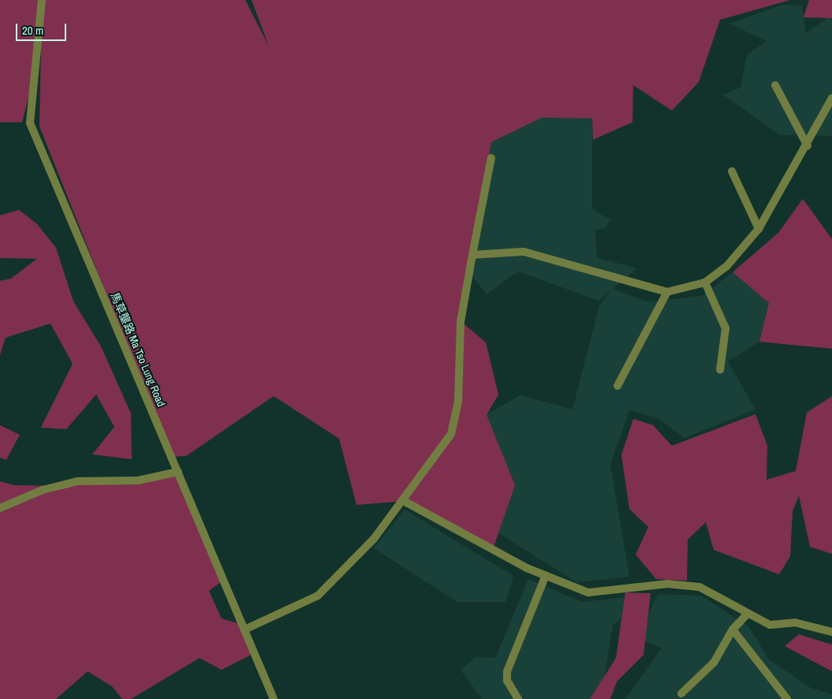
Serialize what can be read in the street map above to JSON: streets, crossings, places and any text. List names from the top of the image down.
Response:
{
  "streets": {
    "street": ["馬草壟路 Ma Tso Lung Road"]
  },
  "scale_bar": "20 m"
}
